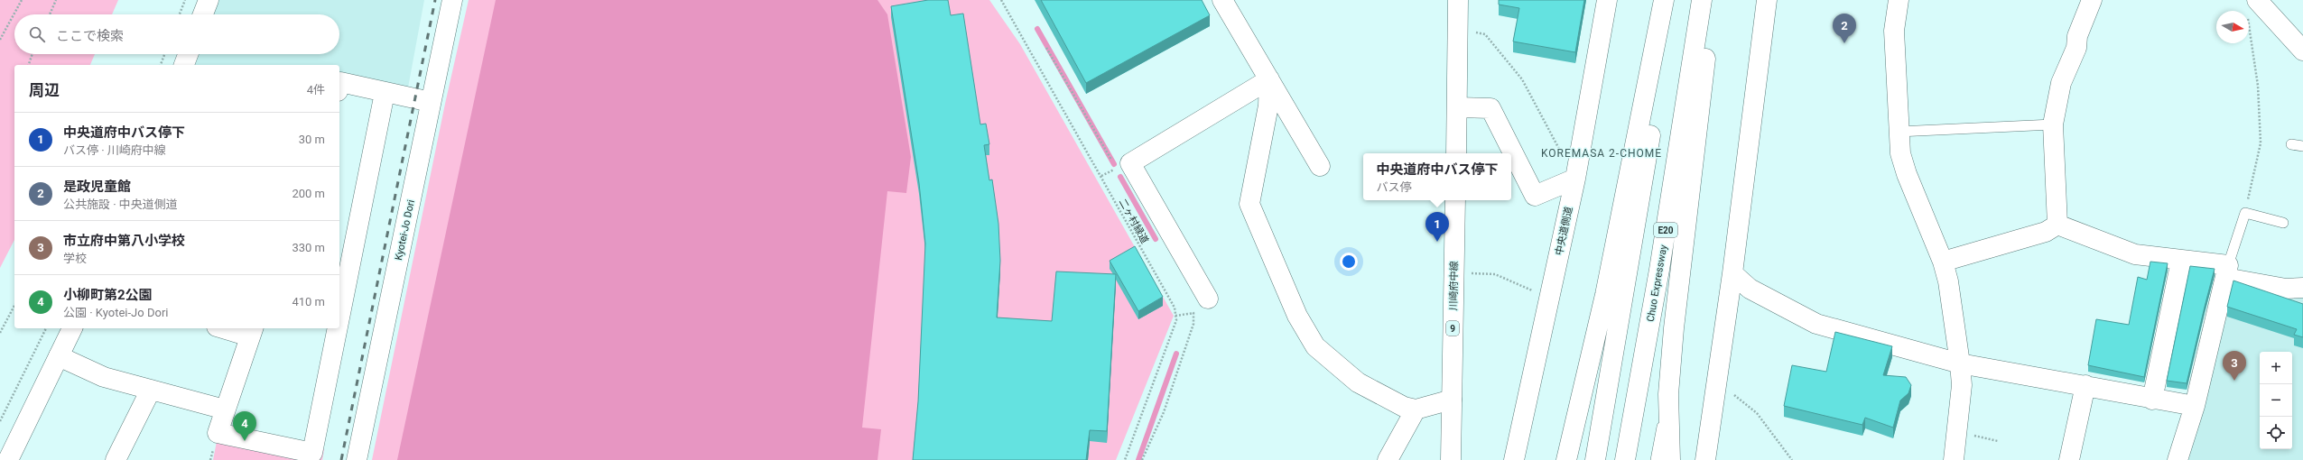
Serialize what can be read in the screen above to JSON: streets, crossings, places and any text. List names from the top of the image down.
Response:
{
  "streets": {
    "main road": [
      "Kyotei-Jo Dori",
      "E20",
      "中央道側道",
      "Chuo Expressway",
      "川崎府中線",
      "9"
    ],
    "path": ["二ヶ村緑道"]
  },
  "districts": ["KOREMASA 2-CHOME"],
  "north": "right",
  "page": {
    "pins": [
      "2",
      "1",
      "3",
      "4"
    ],
    "search": "ここで検索",
    "heading": ["周辺", "4件"],
    "list": [
      {
        "mark": "1",
        "name": "中央道府中バス停下",
        "note": "バス停 · 川崎府中線",
        "value": "30 m"
      },
      {
        "mark": "2",
        "name": "是政児童館",
        "note": "公共施設 · 中央道側道",
        "value": "200 m"
      },
      {
        "mark": "3",
        "name": "市立府中第八小学校",
        "note": "学校",
        "value": "330 m"
      },
      {
        "mark": "4",
        "name": "小柳町第2公園",
        "note": "公園 · Kyotei-Jo Dori",
        "value": "410 m"
      }
    ],
    "popup": ["中央道府中バス停下", "バス停"],
    "map_buttons": ["+", "−"]
  }
}
